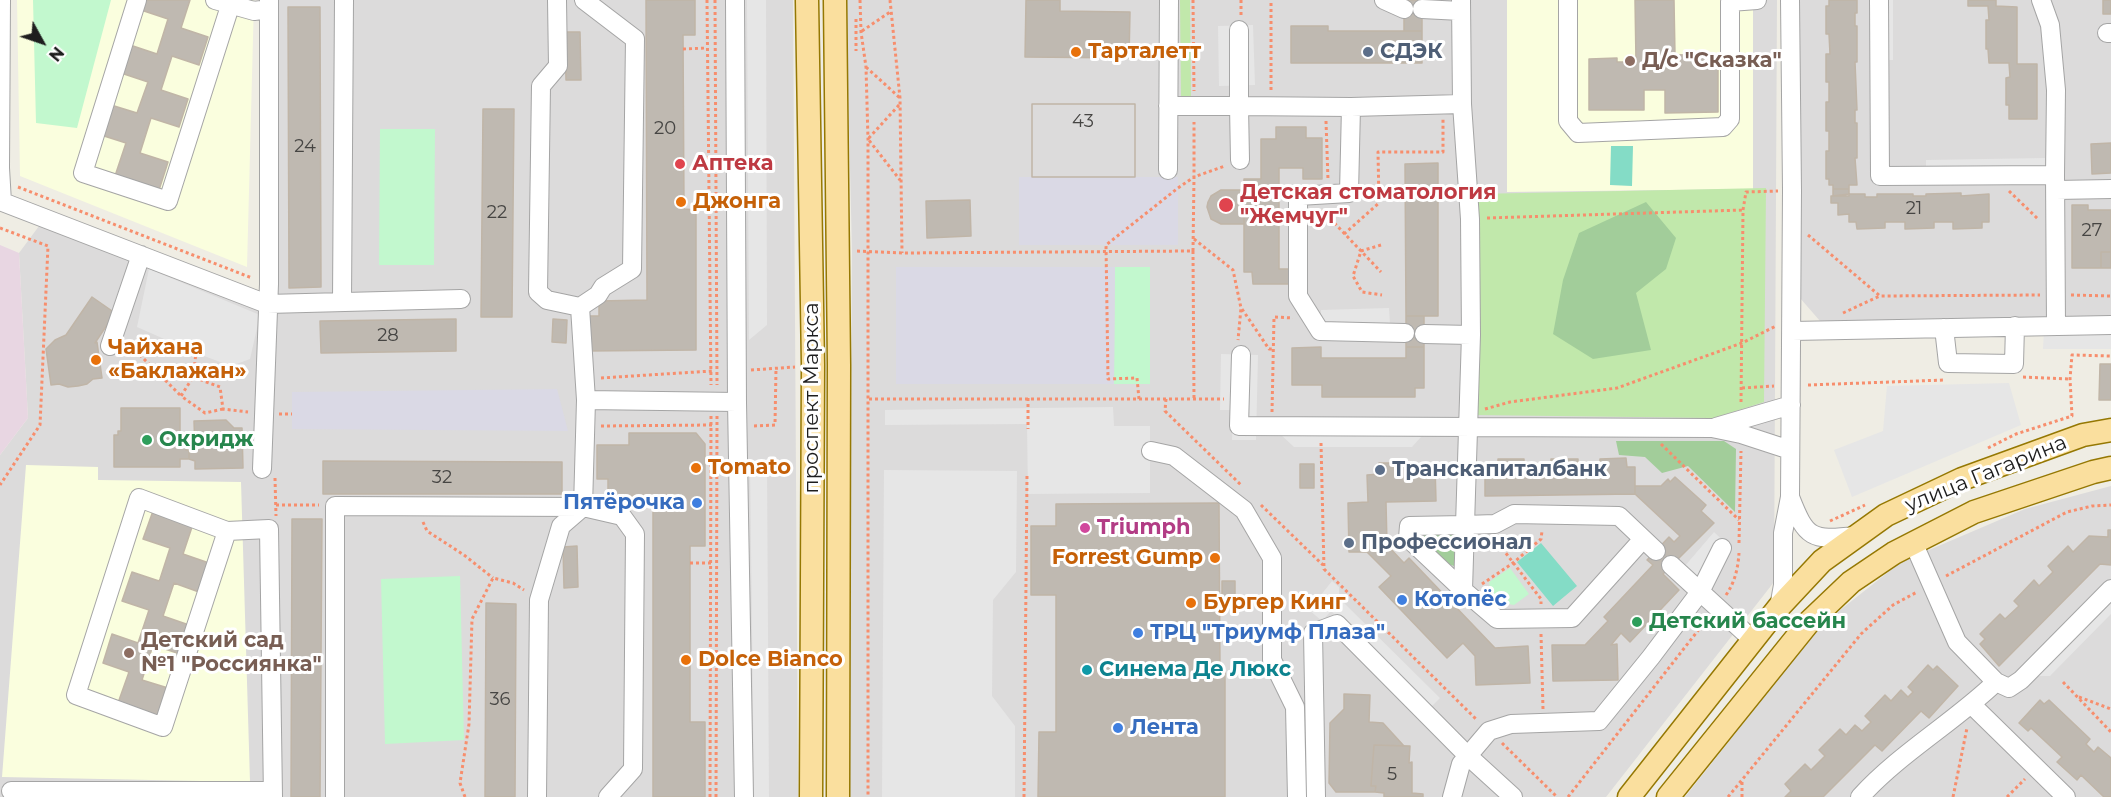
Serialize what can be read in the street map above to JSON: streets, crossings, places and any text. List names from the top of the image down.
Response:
{
  "streets": {
    "main road": ["проспект Маркса", "улица Гагарина"]
  },
  "places": [
    "Тарталетт",
    "СДЭК",
    "Д/с \"Сказка\"",
    "Аптека",
    "Джонга",
    "Детская стоматология \"Жемчуг\"",
    "Чайхана «Баклажан»",
    "Окридж",
    "Tomato",
    "Транскапиталбанк",
    "Пятёрочка",
    "Triumph",
    "Профессионал",
    "Forrest Gump",
    "Котопёс",
    "Бургер Кинг",
    "Детский бассейн",
    "ТРЦ \"Триумф Плаза\"",
    "Детский сад №1 \"Россиянка\"",
    "Dolce Bianco",
    "Синема Де Люкс",
    "Лента"
  ],
  "house_numbers": [
    "43",
    "20",
    "24",
    "21",
    "22",
    "27",
    "28",
    "32",
    "36",
    "5"
  ],
  "north": "bottom right"
}
